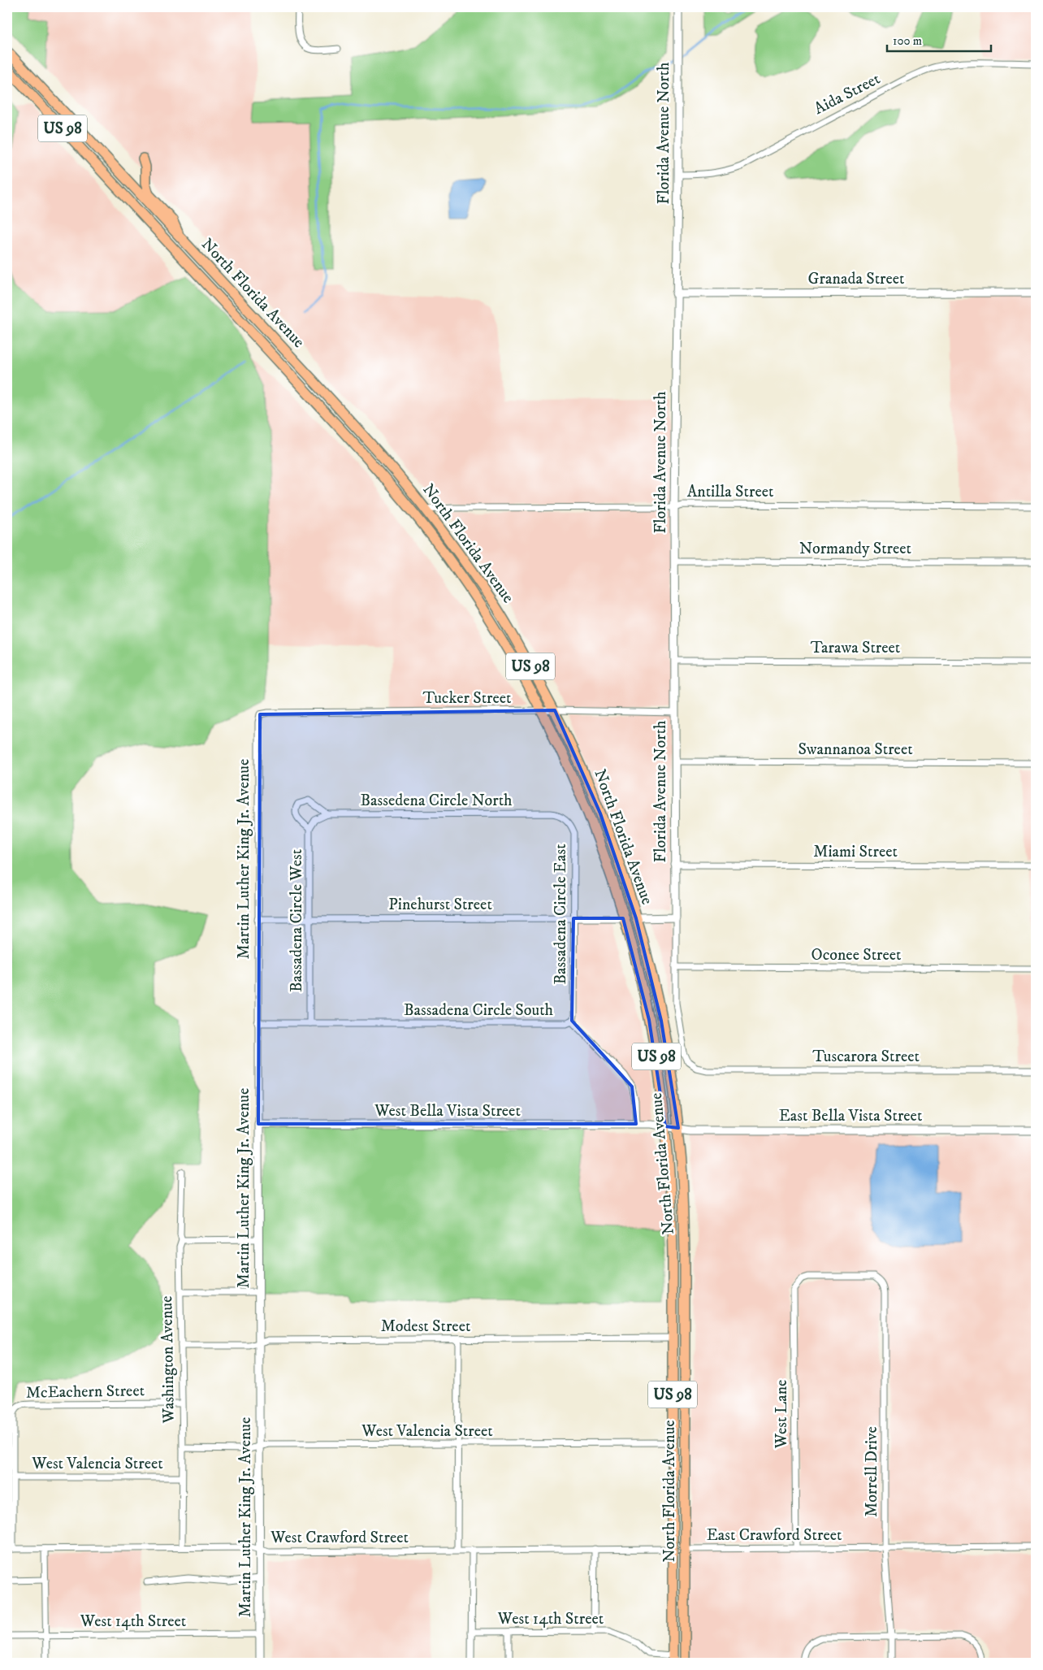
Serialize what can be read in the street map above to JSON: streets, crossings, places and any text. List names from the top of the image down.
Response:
{
  "streets": {
    "main road": ["US 98", "North Florida Avenue"],
    "street": [
      "Aida Street",
      "Florida Avenue North",
      "Granada Street",
      "Antilla Street",
      "Normandy Street",
      "Tarawa Street",
      "Tucker Street",
      "Swannanoa Street",
      "Bassedena Circle North",
      "Miami Street",
      "Martin Luther King Jr. Avenue",
      "Pinehurst Street",
      "Bassadena Circle East",
      "Bassadena Circle West",
      "Oconee Street",
      "Bassadena Circle South",
      "Tuscarora Street",
      "West Bella Vista Street",
      "East Bella Vista Street",
      "Modest Street",
      "Washington Avenue",
      "McEachern Street",
      "West Lane",
      "West Valencia Street",
      "Morrell Drive",
      "East Crawford Street",
      "West Crawford Street",
      "West 14th Street"
    ]
  },
  "crossings": [
    ["Aida Street", "Florida Avenue North"],
    ["Florida Avenue North", "Granada Street"],
    ["Florida Avenue North", "Antilla Street"],
    ["Florida Avenue North", "Normandy Street"],
    ["Florida Avenue North", "Tarawa Street"],
    ["Florida Avenue North", "Tucker Street"],
    ["Florida Avenue North", "Swannanoa Street"],
    ["Florida Avenue North", "Miami Street"],
    ["North Florida Avenue", "Antilla Street"],
    ["North Florida Avenue", "Tucker Street"],
    ["North Florida Avenue", "Pinehurst Street"],
    ["North Florida Avenue", "West Bella Vista Street"],
    ["North Florida Avenue", "East Bella Vista Street"],
    ["North Florida Avenue", "Modest Street"],
    ["North Florida Avenue", "West Valencia Street"],
    ["North Florida Avenue", "East Crawford Street"],
    ["North Florida Avenue", "West Crawford Street"],
    ["North Florida Avenue", "West 14th Street"],
    ["Tucker Street", "Martin Luther King Jr. Avenue"],
    ["Bassedena Circle North", "Bassadena Circle East"],
    ["Bassedena Circle North", "Bassadena Circle West"],
    ["Martin Luther King Jr. Avenue", "Pinehurst Street"],
    ["Martin Luther King Jr. Avenue", "Bassadena Circle South"],
    ["Martin Luther King Jr. Avenue", "West Bella Vista Street"],
    ["Martin Luther King Jr. Avenue", "Modest Street"],
    ["Martin Luther King Jr. Avenue", "West Valencia Street"],
    ["Martin Luther King Jr. Avenue", "West Crawford Street"],
    ["Martin Luther King Jr. Avenue", "West 14th Street"],
    ["Pinehurst Street", "Bassadena Circle East"],
    ["Pinehurst Street", "Bassadena Circle West"],
    ["Bassadena Circle East", "Bassadena Circle South"],
    ["Bassadena Circle West", "Bassadena Circle South"],
    ["Oconee Street", "Tuscarora Street"],
    ["Bassadena Circle South", "West Bella Vista Street"],
    ["West Bella Vista Street", "East Bella Vista Street"],
    ["Modest Street", "Washington Avenue"],
    ["Washington Avenue", "McEachern Street"],
    ["Washington Avenue", "West Valencia Street"],
    ["Washington Avenue", "West Crawford Street"],
    ["McEachern Street", "West Valencia Street"],
    ["West Lane", "Morrell Drive"],
    ["West Lane", "East Crawford Street"],
    ["Morrell Drive", "East Crawford Street"]
  ],
  "scale_bar": "100 m"
}
